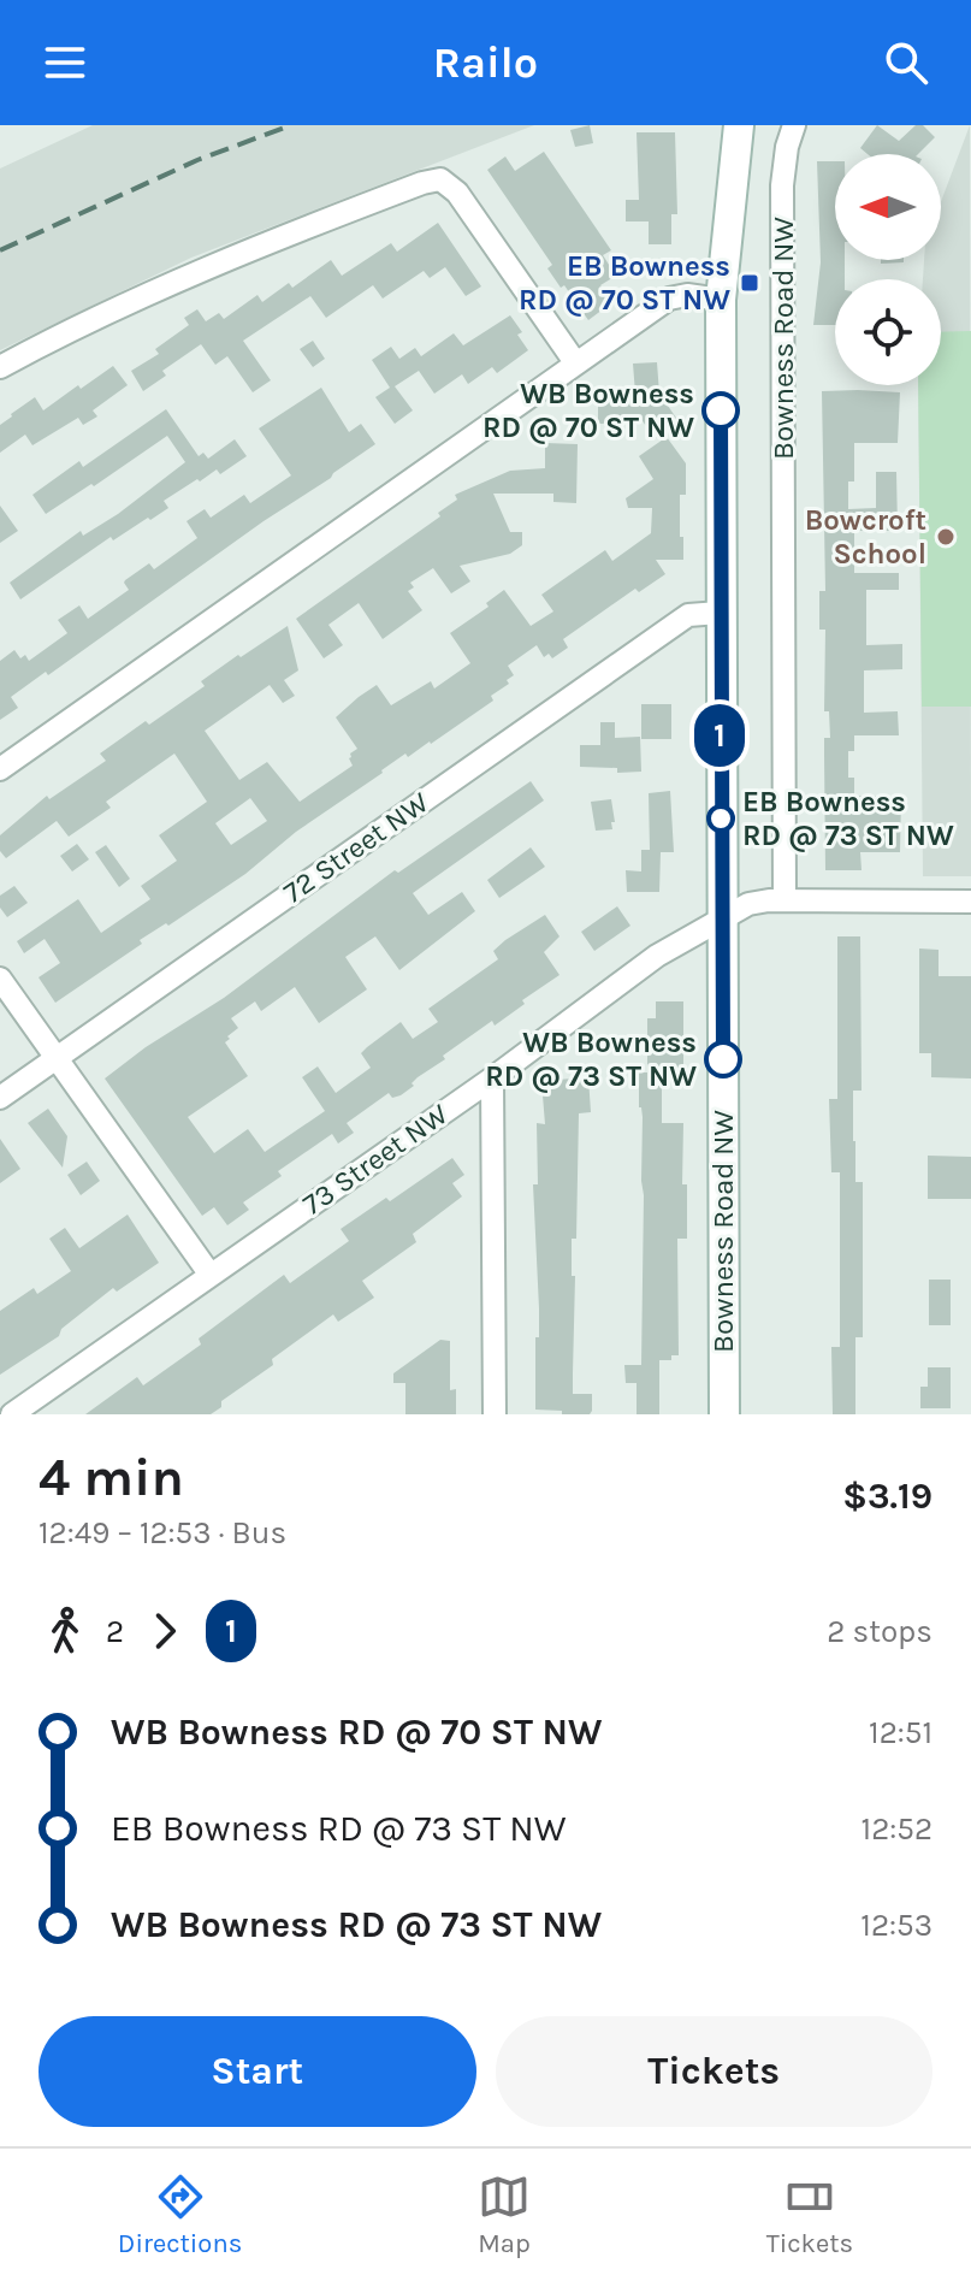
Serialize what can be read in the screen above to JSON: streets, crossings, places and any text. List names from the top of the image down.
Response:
{
  "streets": {
    "street": ["Bowness Road NW", "72 Street NW", "73 Street NW"]
  },
  "crossings": [
    ["Bowness Road NW", "72 Street NW"],
    ["Bowness Road NW", "73 Street NW"]
  ],
  "places": {
    "transit": ["EB Bowness RD @ 70 ST NW"],
    "other": [
      "WB Bowness RD @ 70 ST NW",
      "Bowcroft School",
      "EB Bowness RD @ 73 ST NW",
      "WB Bowness RD @ 73 ST NW"
    ]
  },
  "lines": ["bus line 1"],
  "north": "left",
  "page": {
    "header": "Railo",
    "on_map": "1",
    "heading": ["4 min", "12:49 – 12:53 · Bus", "$3.19"],
    "legs": ["2", "1", "2 stops"],
    "list": [
      {
        "name": "WB Bowness RD @ 70 ST NW",
        "value": "12:51"
      },
      {
        "name": "EB Bowness RD @ 73 ST NW",
        "value": "12:52"
      },
      {
        "name": "WB Bowness RD @ 73 ST NW",
        "value": "12:53"
      }
    ],
    "buttons": ["Start", "Tickets"],
    "tabs": ["Directions", "Map", "Tickets"]
  }
}
